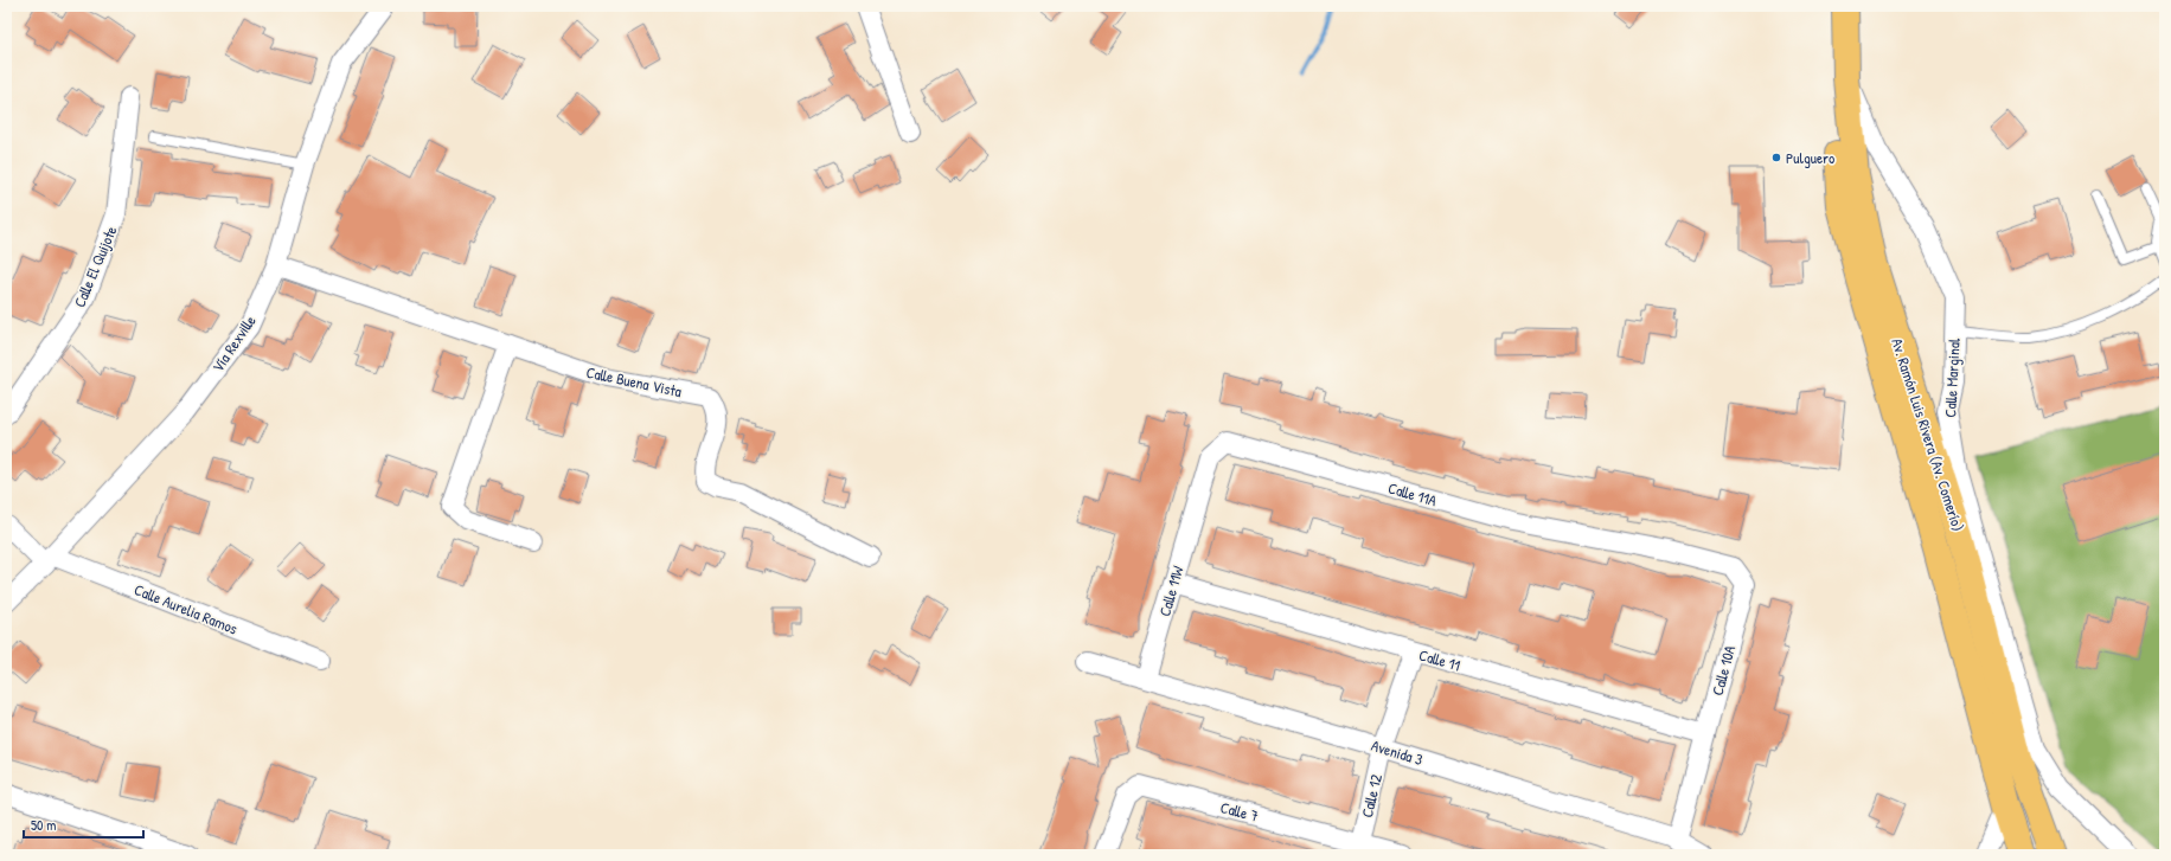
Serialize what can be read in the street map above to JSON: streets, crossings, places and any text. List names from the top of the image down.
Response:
{
  "streets": {
    "highway": ["Av. Ramón Luis Rivera (Av. Comerío)"],
    "street": [
      "Calle El Quijote",
      "Vía Rexville",
      "Calle Marginal",
      "Calle Buena Vista",
      "Calle 11A",
      "Calle 11W",
      "Calle Aurelia Ramos",
      "Calle 11",
      "Calle 10A",
      "Avenida 3",
      "Calle 12",
      "Calle 7"
    ]
  },
  "crossings": [
    ["Vía Rexville", "Calle Buena Vista"],
    ["Vía Rexville", "Calle Aurelia Ramos"],
    ["Calle Marginal", "Av. Ramón Luis Rivera (Av. Comerío)"],
    ["Calle 11A", "Calle 11W"],
    ["Calle 11A", "Calle 10A"],
    ["Calle 11W", "Calle 11"],
    ["Calle 11W", "Avenida 3"],
    ["Calle 11", "Calle 10A"],
    ["Calle 11", "Calle 12"],
    ["Calle 10A", "Avenida 3"],
    ["Avenida 3", "Calle 12"],
    ["Calle 12", "Calle 7"]
  ],
  "places": ["Pulguero"],
  "scale_bar": "50 m"
}
